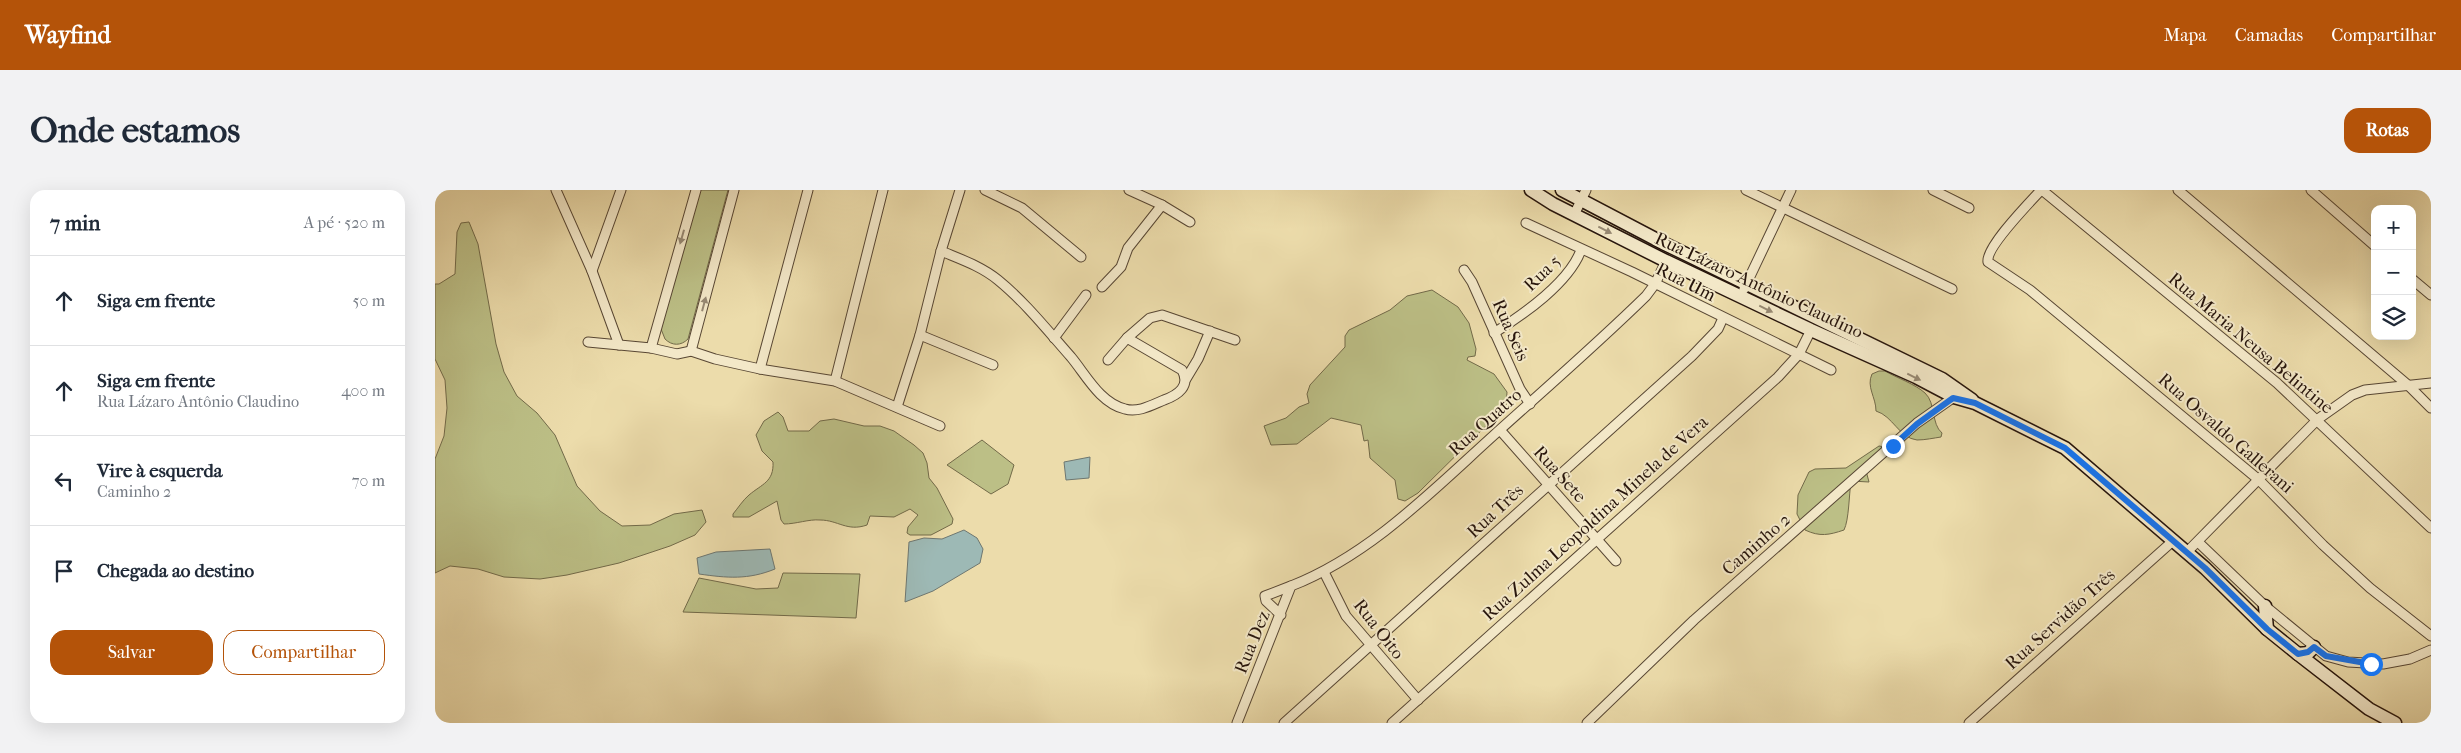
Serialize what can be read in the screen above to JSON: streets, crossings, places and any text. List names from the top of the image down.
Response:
{
  "streets": {
    "main road": ["Rua Lázaro Antônio Claudino"],
    "street": [
      "Rua 5",
      "Rua Um",
      "Rua Seis",
      "Rua Maria Neusa Belintine",
      "Rua Quatro",
      "Rua Osvaldo Gallerani",
      "Rua Sete",
      "Rua Três",
      "Rua Zulma Leopoldina Minela de Vera",
      "Caminho 2",
      "Rua Servidão Três",
      "Rua Oito",
      "Rua Dez"
    ]
  },
  "crossings": [
    ["Rua 5", "Rua Um"],
    ["Rua 5", "Rua Seis"],
    ["Rua Um", "Rua Quatro"],
    ["Rua Um", "Rua Três"],
    ["Rua Um", "Rua Zulma Leopoldina Minela de Vera"],
    ["Rua Lázaro Antônio Claudino", "Rua Quatro"],
    ["Rua Lázaro Antônio Claudino", "Rua Zulma Leopoldina Minela de Vera"],
    ["Rua Lázaro Antônio Claudino", "Caminho 2"],
    ["Rua Lázaro Antônio Claudino", "Rua Servidão Três"],
    ["Rua Seis", "Rua Quatro"],
    ["Rua Maria Neusa Belintine", "Rua Osvaldo Gallerani"],
    ["Rua Quatro", "Rua Sete"],
    ["Rua Quatro", "Rua Oito"],
    ["Rua Quatro", "Rua Dez"],
    ["Rua Sete", "Rua Três"],
    ["Rua Sete", "Rua Zulma Leopoldina Minela de Vera"],
    ["Rua Três", "Rua Oito"],
    ["Rua Zulma Leopoldina Minela de Vera", "Rua Oito"]
  ],
  "page": {
    "header": "Wayfind",
    "nav": ["Mapa", "Camadas", "Compartilhar"],
    "buttons": [
      "Rotas",
      ["Salvar", "Compartilhar"]
    ],
    "title": "Onde estamos",
    "heading": ["7 min", "A pé · 520 m"],
    "map_buttons": ["+", "−"],
    "list": [
      ["Siga em frente", "50 m"],
      ["Siga em frente", "Rua Lázaro Antônio Claudino", "400 m"],
      ["Vire à esquerda", "Caminho 2", "70 m"],
      "Chegada ao destino"
    ]
  }
}
